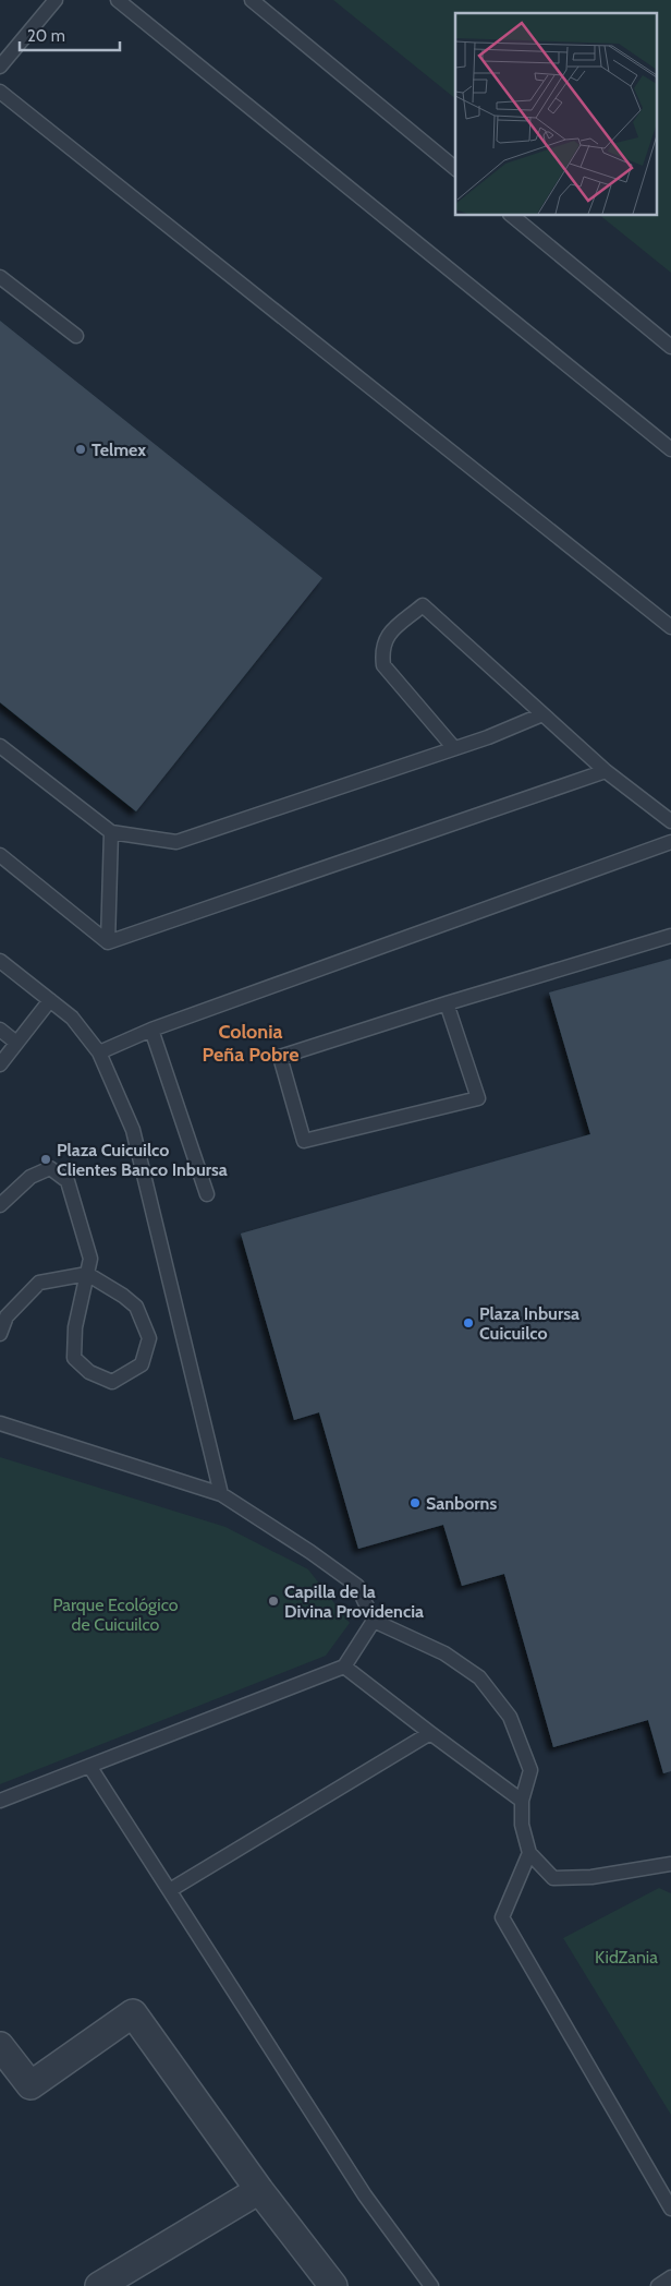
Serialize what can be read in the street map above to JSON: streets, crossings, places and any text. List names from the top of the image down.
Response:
{
  "districts": ["Colonia Peña Pobre"],
  "parks": ["Parque Ecológico de Cuicuilco", "KidZania"],
  "places": [
    "Telmex",
    "Plaza Cuicuilco Clientes Banco Inbursa",
    "Plaza Inbursa Cuicuilco",
    "Sanborns",
    "Capilla de la Divina Providencia"
  ],
  "scale_bar": "20 m"
}
